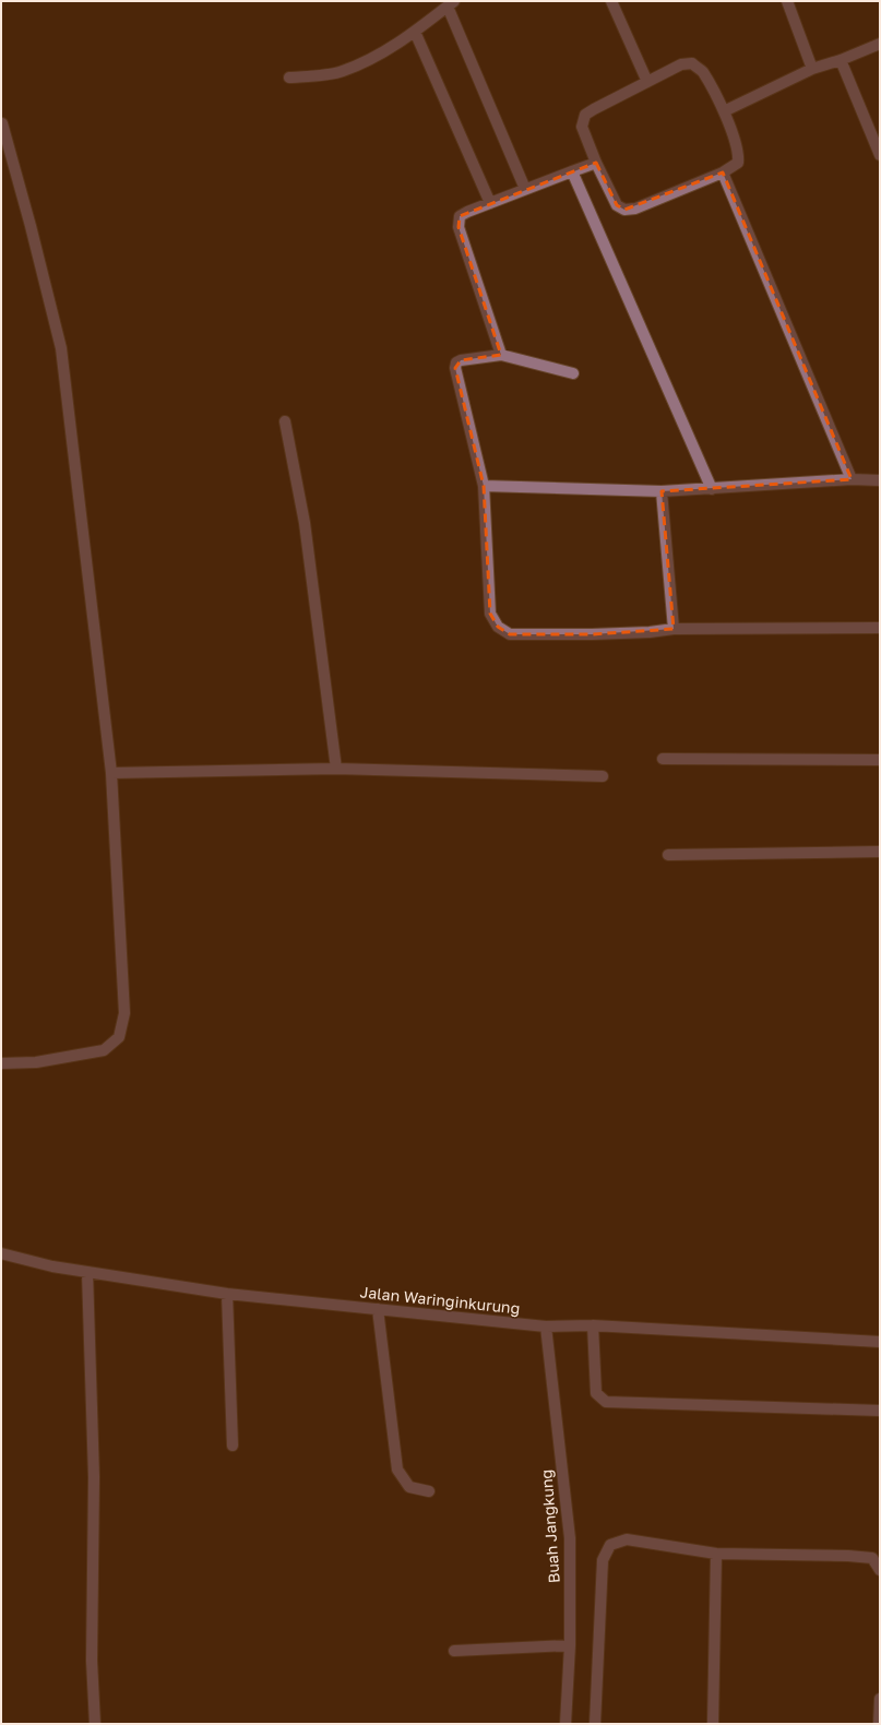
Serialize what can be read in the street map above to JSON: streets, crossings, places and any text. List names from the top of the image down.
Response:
{
  "streets": {
    "street": ["Jalan Waringinkurung", "Buah Jangkung"]
  },
  "crossings": [
    ["Jalan Waringinkurung", "Buah Jangkung"]
  ]
}
